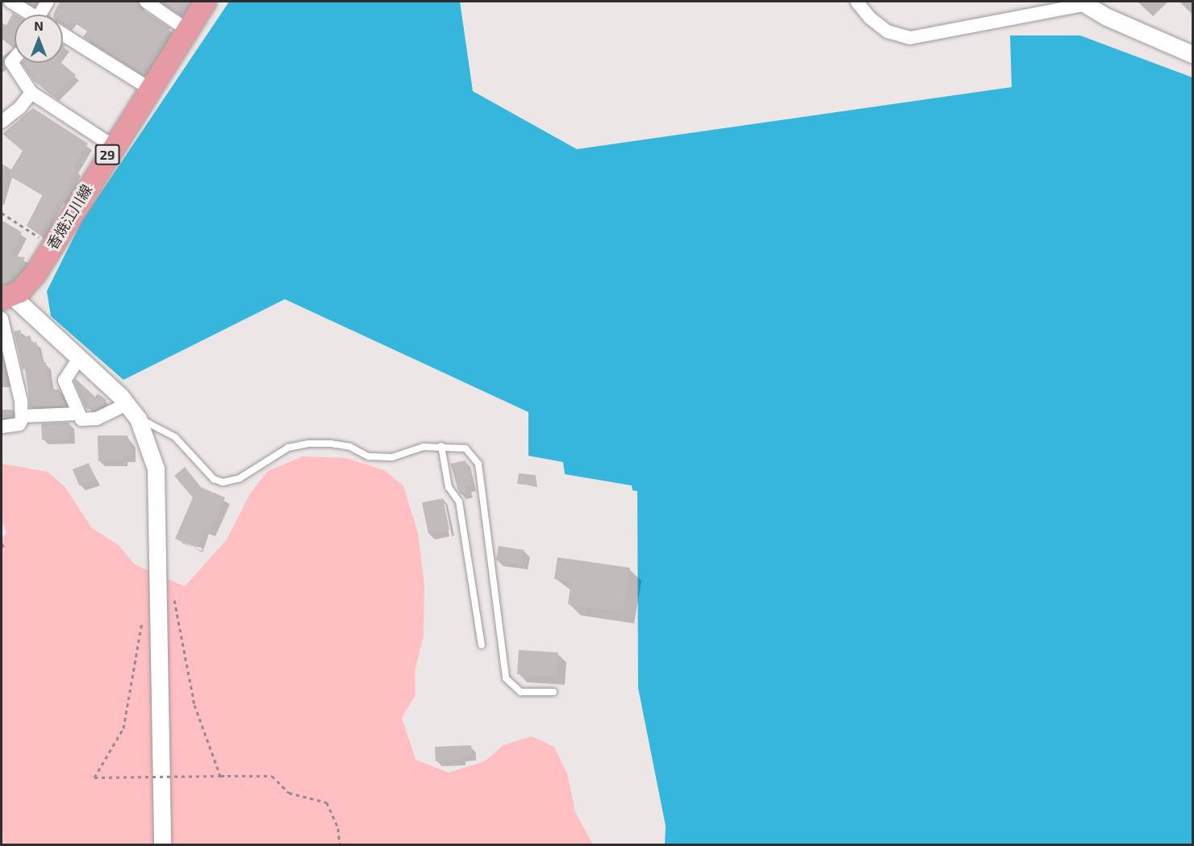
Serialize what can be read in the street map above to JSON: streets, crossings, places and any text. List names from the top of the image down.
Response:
{
  "streets": {
    "main road": ["29", "香焼江川線"]
  },
  "north": "top"
}
